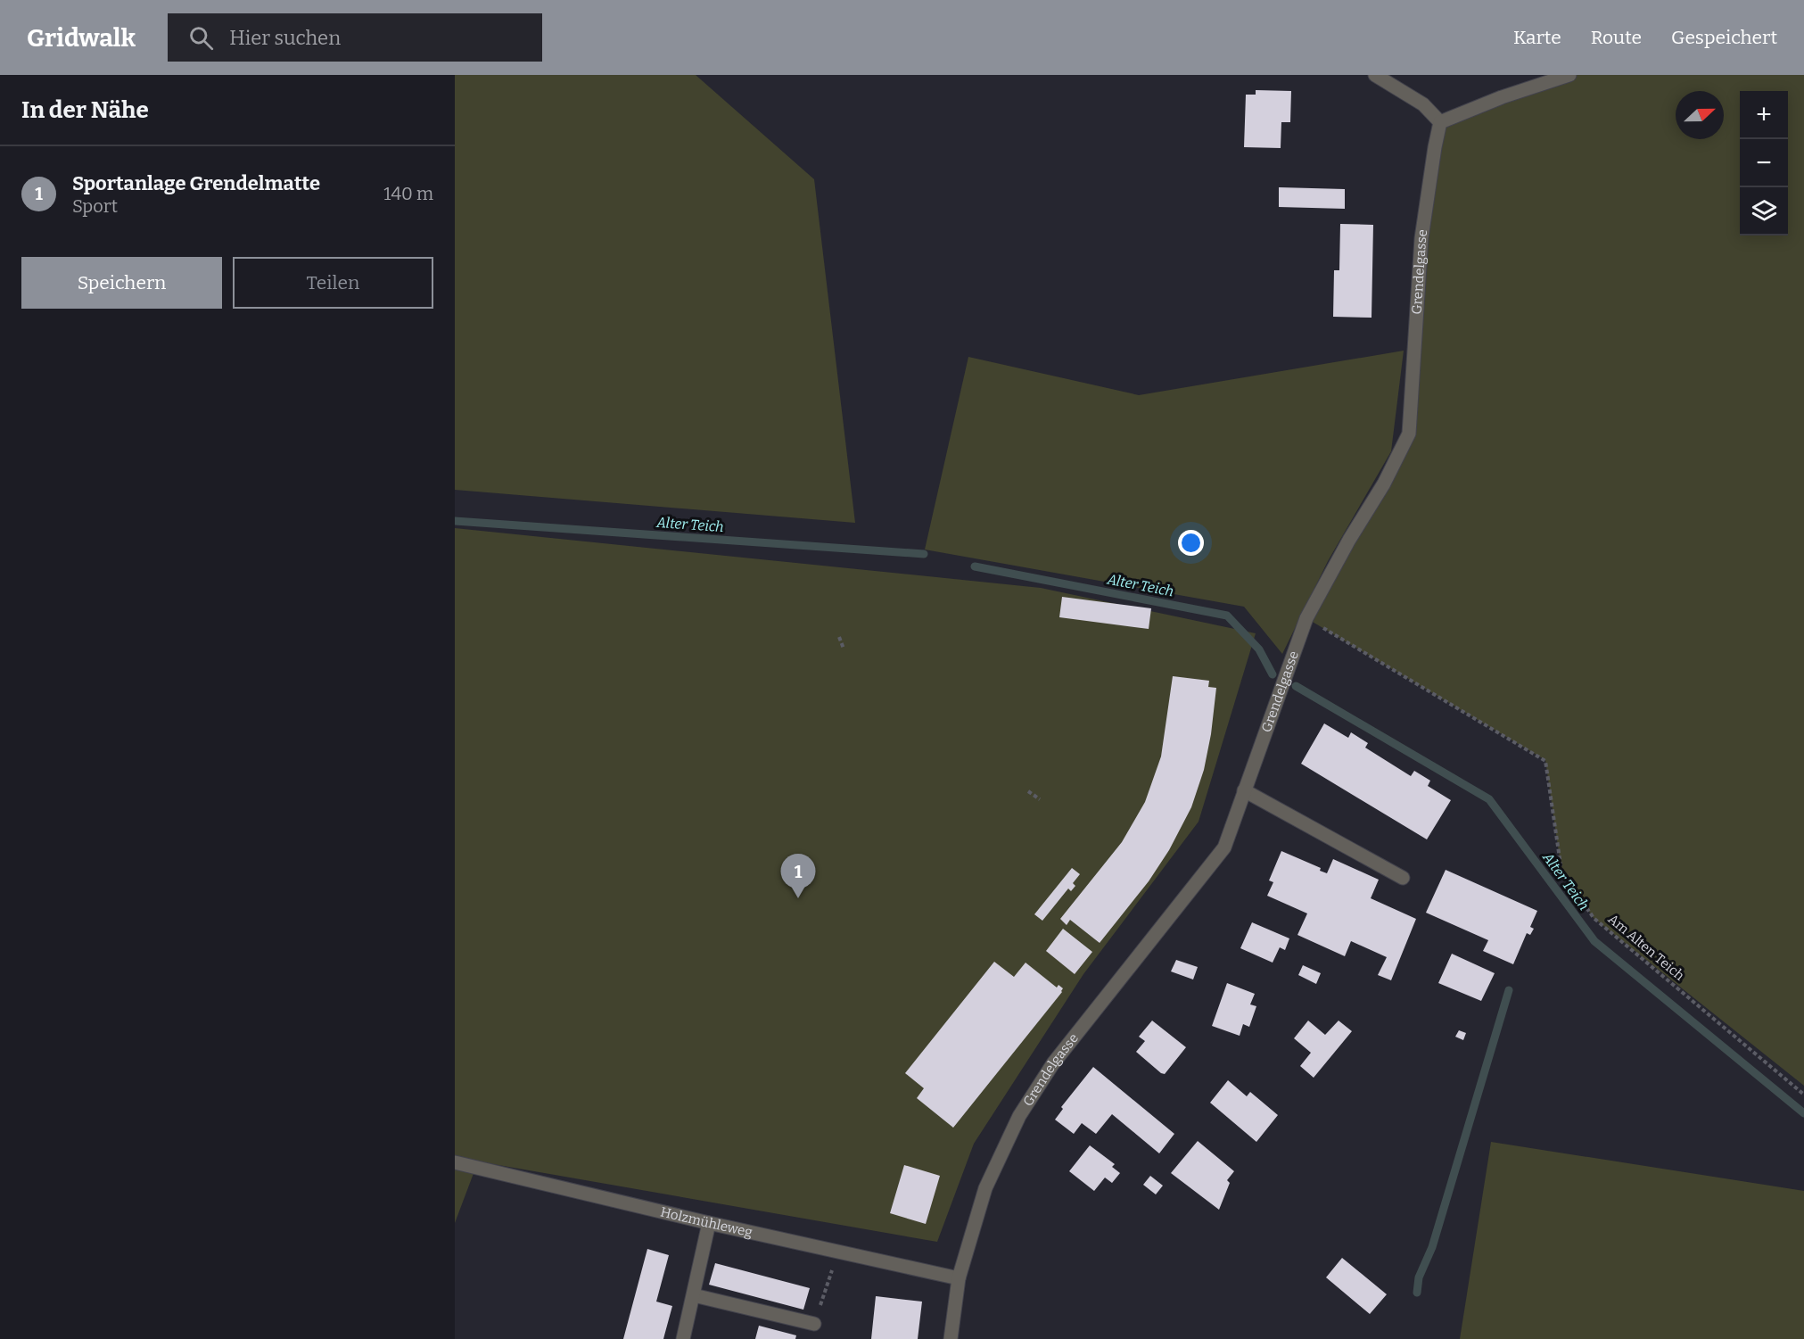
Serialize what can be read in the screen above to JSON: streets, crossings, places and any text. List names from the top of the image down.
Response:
{
  "streets": {
    "street": ["Grendelgasse", "Holzmühleweg"],
    "path": ["Am Alten Teich"]
  },
  "crossings": [
    ["Grendelgasse", "Am Alten Teich"],
    ["Grendelgasse", "Holzmühleweg"]
  ],
  "water": ["Alter Teich"],
  "north": "right",
  "page": {
    "header": "Gridwalk",
    "search": "Hier suchen",
    "nav": ["Karte", "Route", "Gespeichert"],
    "heading": "In der Nähe",
    "map_buttons": ["+", "−"],
    "list": [
      {
        "mark": "1",
        "name": "Sportanlage Grendelmatte",
        "note": "Sport",
        "value": "140 m"
      }
    ],
    "buttons": ["Speichern", "Teilen"],
    "pins": "1"
  }
}
